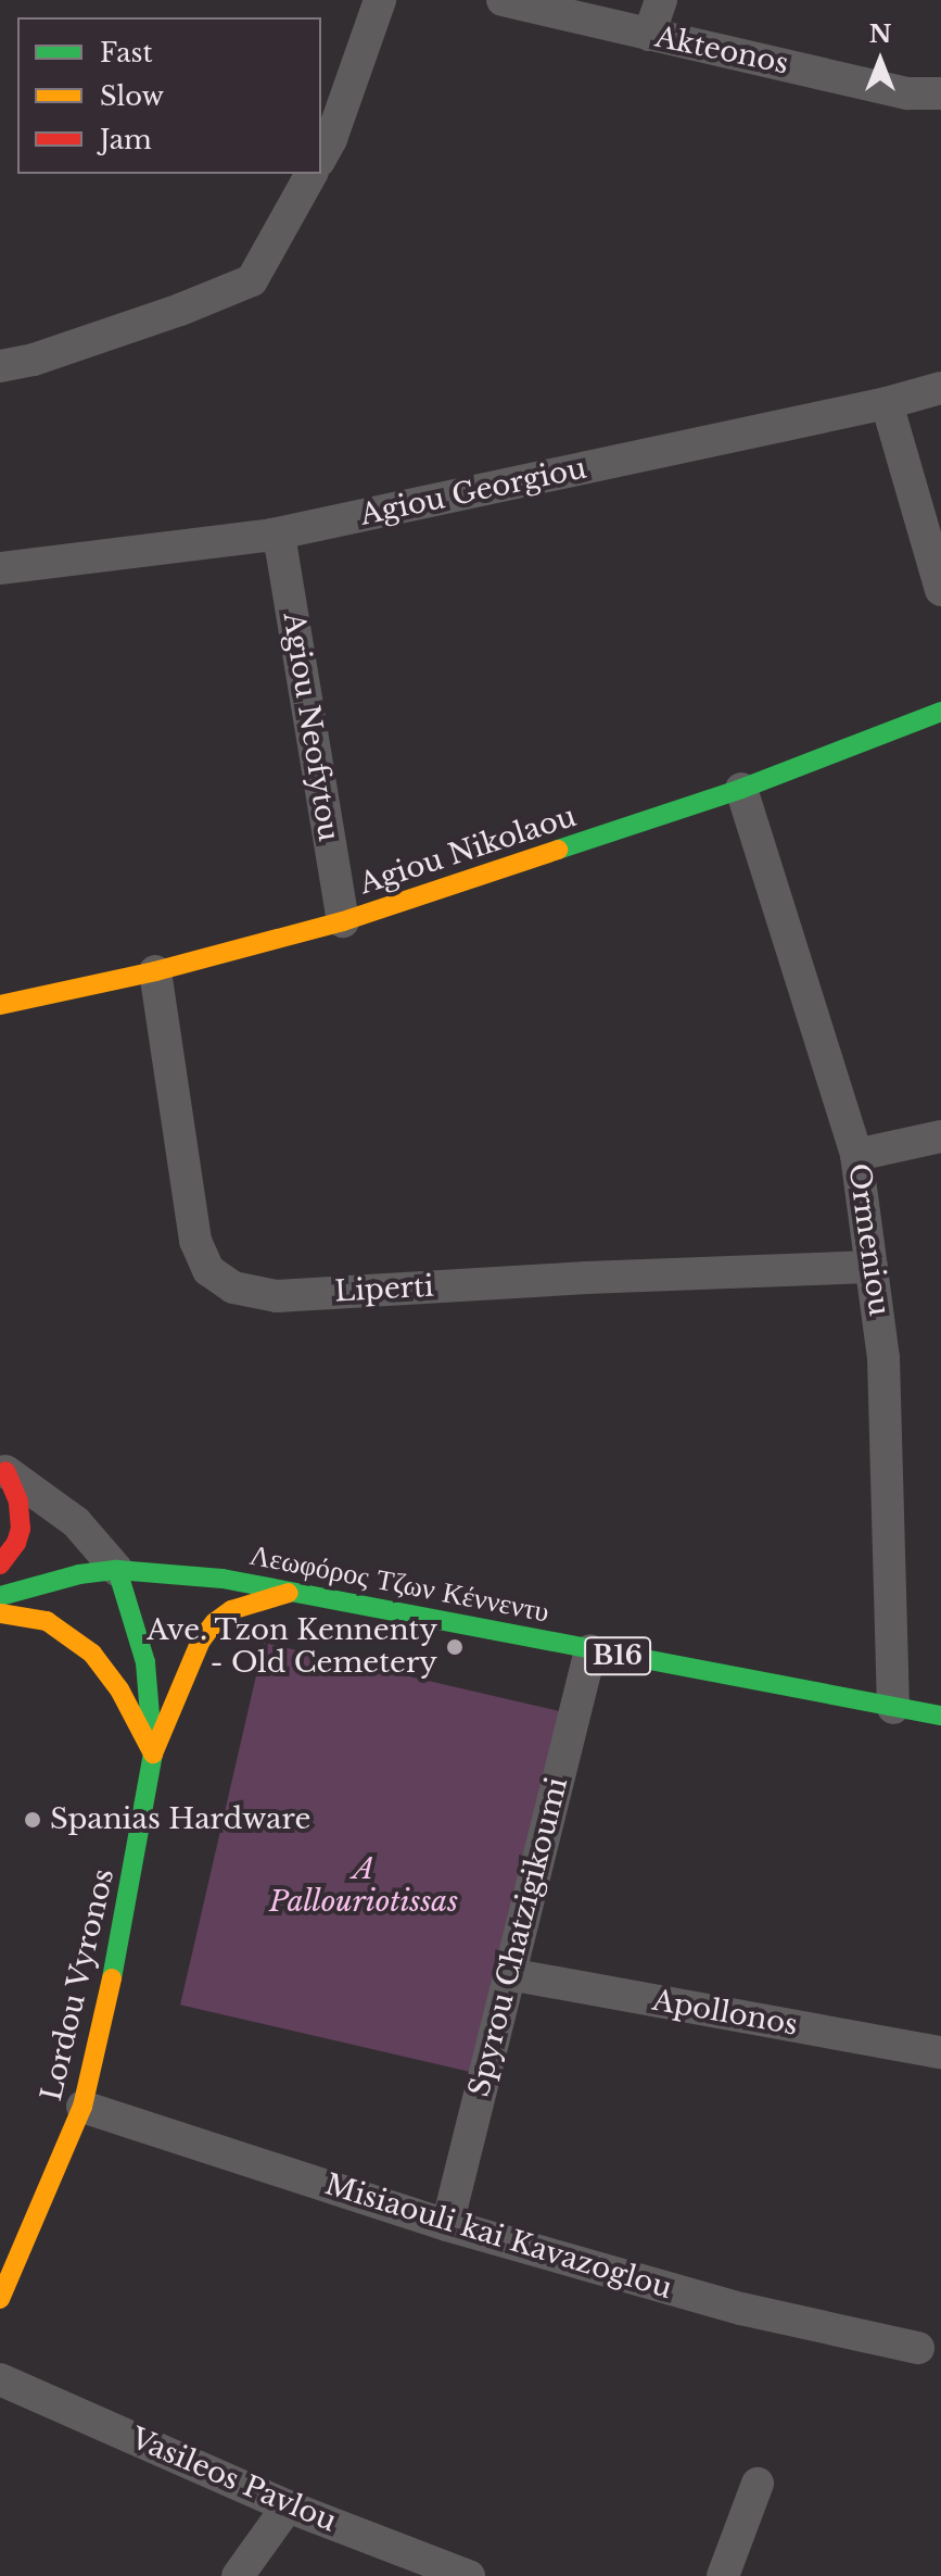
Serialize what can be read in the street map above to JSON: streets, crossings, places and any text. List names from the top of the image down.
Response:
{
  "streets": {
    "street": [
      "Akteonos",
      "Agiou Georgiou",
      "Agiou Neofytou",
      "Agiou Nikolaou",
      "Ormeniou",
      "Liperti",
      "Λεωφόρος Τζων Κέννεντυ",
      "B16",
      "Spyrou Chatzigikoumi",
      "Lordou Vyronos",
      "Apollonos",
      "Misiaouli kai Kavazoglou",
      "Vasileos Pavlou"
    ]
  },
  "crossings": [
    ["Agiou Georgiou", "Agiou Neofytou"],
    ["Agiou Neofytou", "Agiou Nikolaou"],
    ["Agiou Nikolaou", "Ormeniou"],
    ["Agiou Nikolaou", "Liperti"],
    ["Ormeniou", "Liperti"],
    ["Ormeniou", "Λεωφόρος Τζων Κέννεντυ"],
    ["Λεωφόρος Τζων Κέννεντυ", "Spyrou Chatzigikoumi"],
    ["Λεωφόρος Τζων Κέννεντυ", "Lordou Vyronos"],
    ["Spyrou Chatzigikoumi", "Apollonos"],
    ["Spyrou Chatzigikoumi", "Misiaouli kai Kavazoglou"],
    ["Lordou Vyronos", "Misiaouli kai Kavazoglou"]
  ],
  "parks": ["A Pallouriotissas"],
  "places": ["Ave. Tzon Kennenty - Old Cemetery", "Spanias Hardware"],
  "legend": ["Fast", "Slow", "Jam"],
  "north": "top"
}
